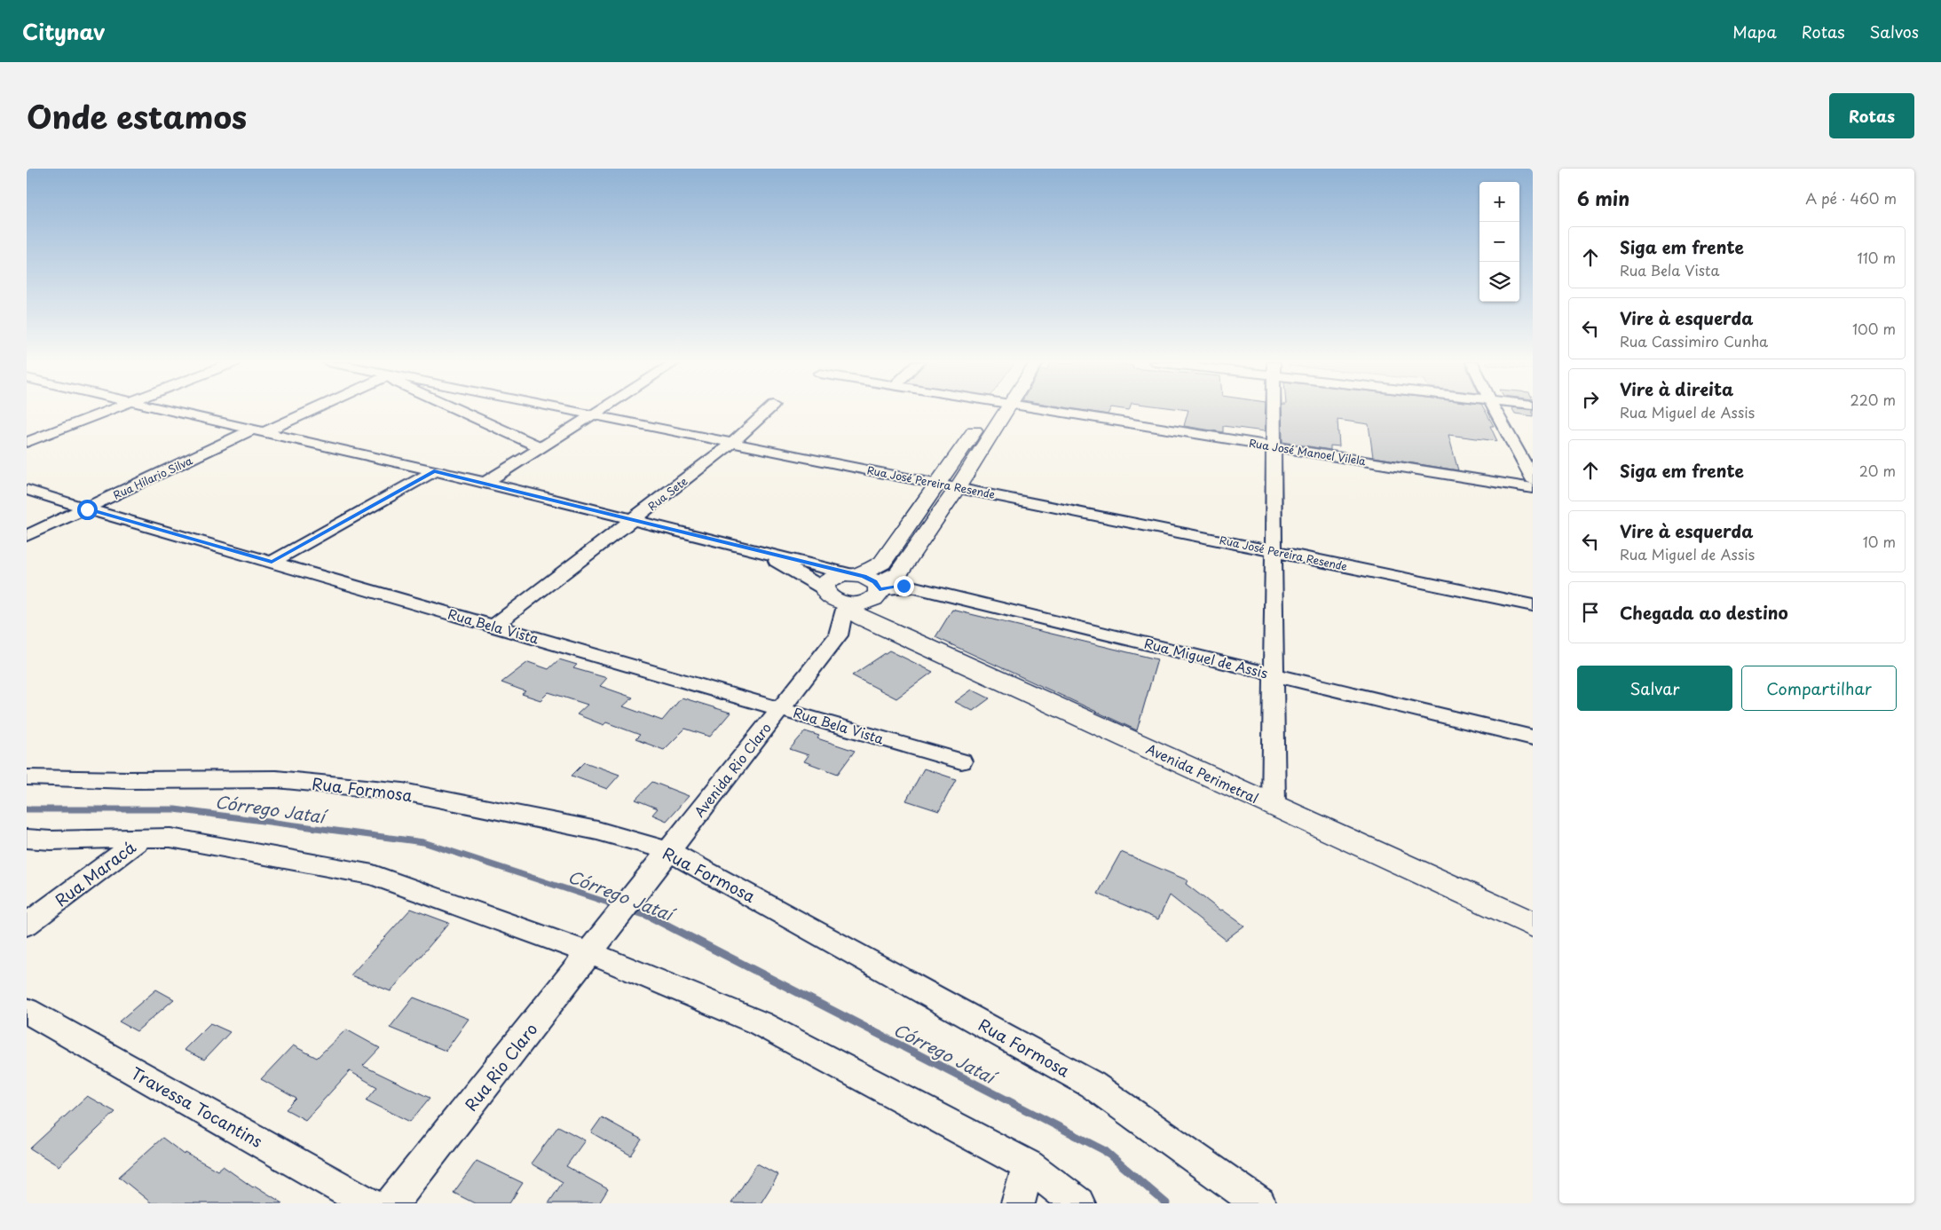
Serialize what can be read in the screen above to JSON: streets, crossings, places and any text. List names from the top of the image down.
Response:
{
  "streets": {
    "main road": ["Avenida Perimetral"],
    "street": [
      "Rua José Manoel Vilela",
      "Rua Hilario Silva",
      "Rua José Pereira Resende",
      "Rua Sete",
      "Rua Bela Vista",
      "Rua Miguel de Assis",
      "Avenida Rio Claro",
      "Rua Formosa",
      "Rua Maracá",
      "Rua Rio Claro",
      "Travessa Tocantins"
    ]
  },
  "crossings": [
    ["Rua Hilario Silva", "Rua Bela Vista"],
    ["Rua Hilario Silva", "Rua Miguel de Assis"],
    ["Rua José Pereira Resende", "Rua Sete"],
    ["Rua Sete", "Rua Bela Vista"],
    ["Rua Sete", "Rua Miguel de Assis"],
    ["Rua Bela Vista", "Avenida Rio Claro"],
    ["Rua Miguel de Assis", "Avenida Rio Claro"],
    ["Rua Miguel de Assis", "Avenida Perimetral"],
    ["Avenida Rio Claro", "Avenida Perimetral"],
    ["Avenida Rio Claro", "Rua Formosa"],
    ["Avenida Rio Claro", "Rua Rio Claro"]
  ],
  "water": ["Córrego Jataí"],
  "page": {
    "header": "Citynav",
    "nav": ["Mapa", "Rotas", "Salvos"],
    "title": "Onde estamos",
    "buttons": [
      "Rotas",
      ["Salvar", "Compartilhar"]
    ],
    "heading": ["6 min", "A pé · 460 m"],
    "map_buttons": ["+", "−"],
    "list": [
      ["Siga em frente", "Rua Bela Vista", "110 m"],
      ["Vire à esquerda", "Rua Cassimiro Cunha", "100 m"],
      ["Vire à direita", "Rua Miguel de Assis", "220 m"],
      ["Siga em frente", "20 m"],
      ["Vire à esquerda", "Rua Miguel de Assis", "10 m"],
      "Chegada ao destino"
    ]
  }
}
